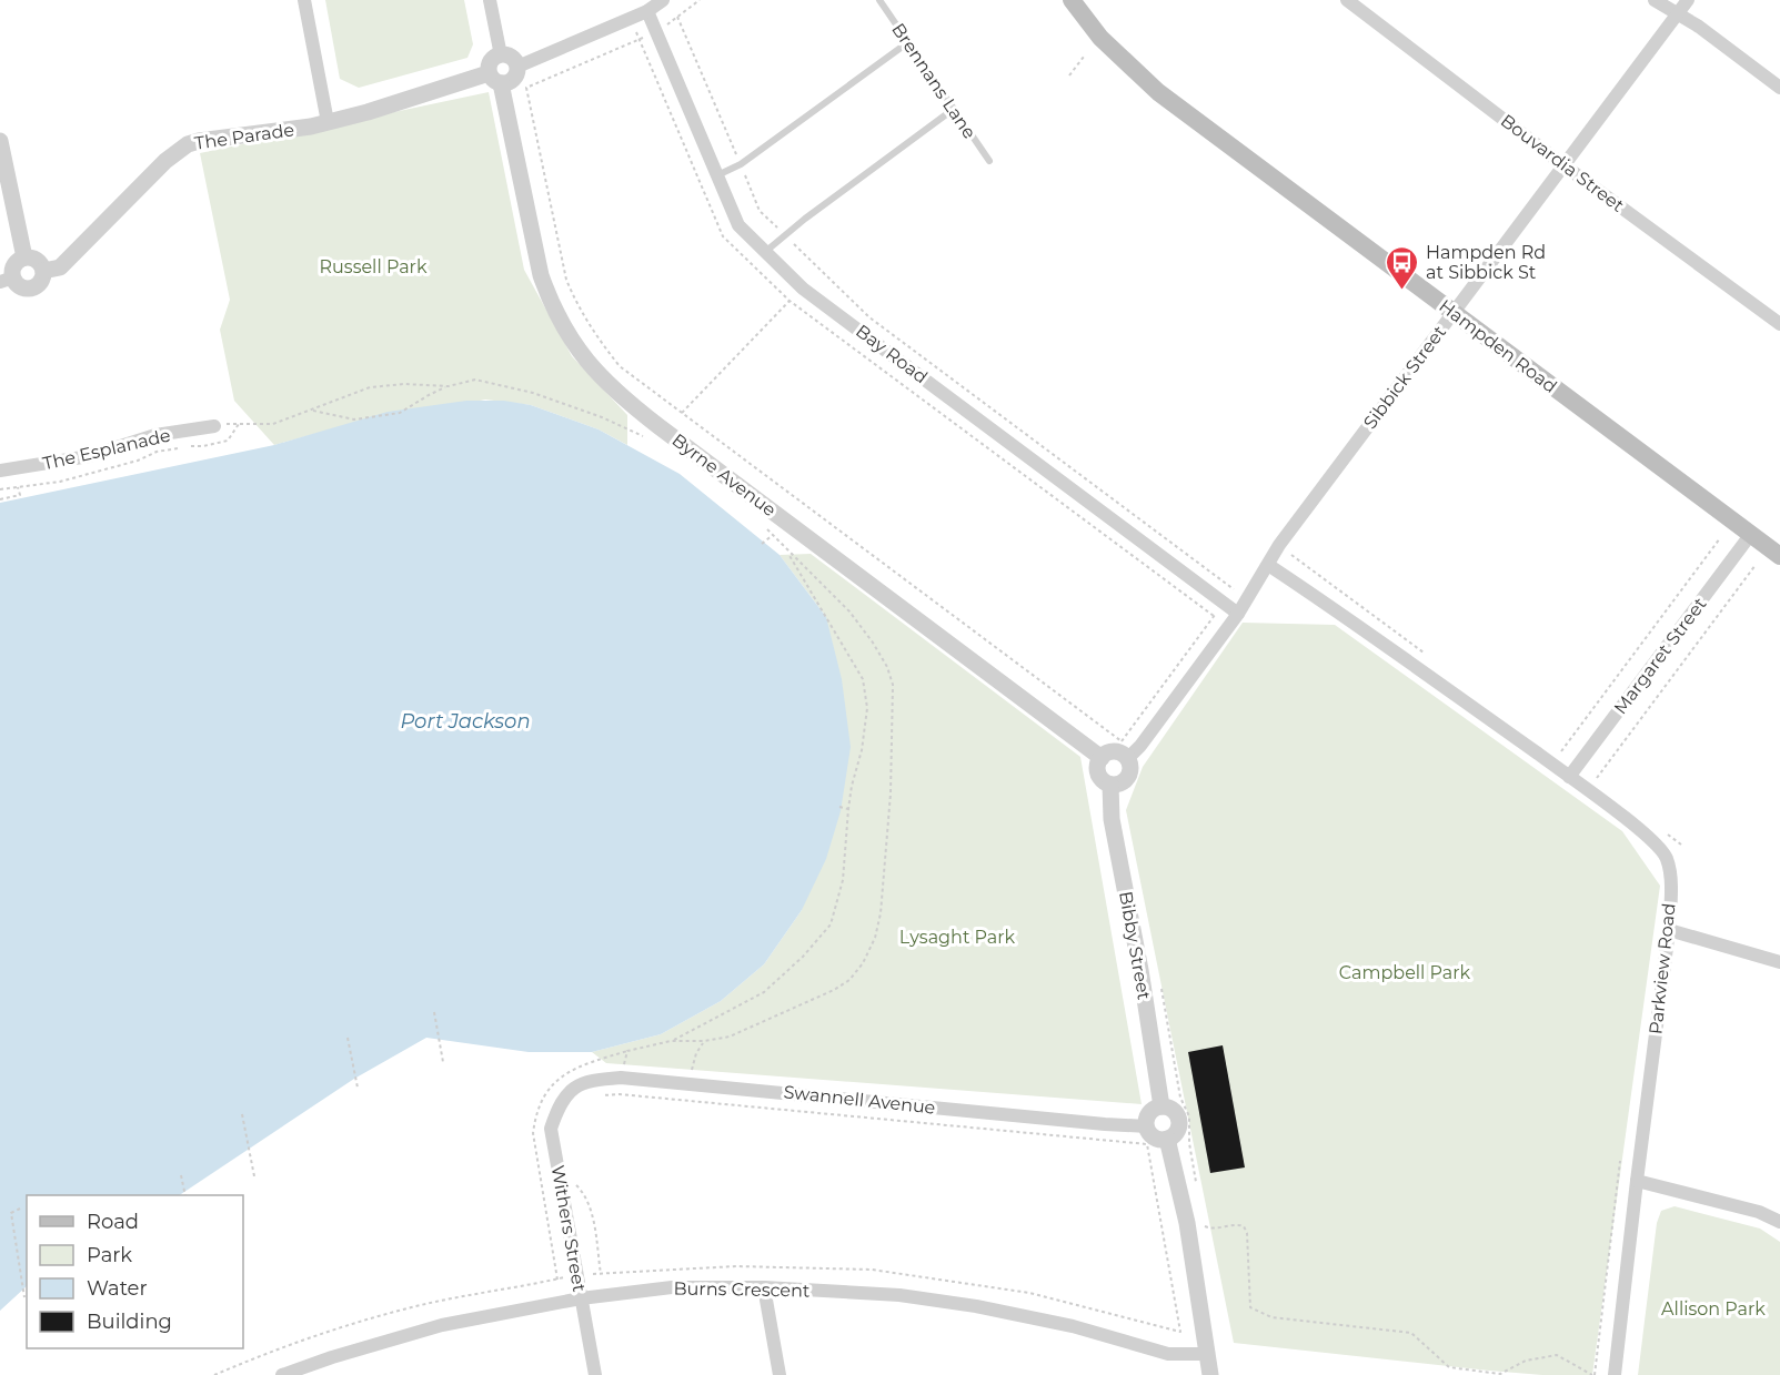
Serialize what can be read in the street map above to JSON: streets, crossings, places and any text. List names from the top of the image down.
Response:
{
  "streets": {
    "main road": ["Hampden Road"],
    "street": [
      "The Parade",
      "Bouvardia Street",
      "Bay Road",
      "Sibbick Street",
      "The Esplanade",
      "Byrne Avenue",
      "Margaret Street",
      "Bibby Street",
      "Parkview Road",
      "Swannell Avenue",
      "Withers Street",
      "Burns Crescent"
    ],
    "lane": ["Brennans Lane"]
  },
  "crossings": [
    ["The Parade", "Byrne Avenue"],
    ["Bouvardia Street", "Sibbick Street"],
    ["Hampden Road", "Sibbick Street"],
    ["Hampden Road", "Margaret Street"],
    ["Bay Road", "Sibbick Street"],
    ["Sibbick Street", "Byrne Avenue"],
    ["Sibbick Street", "Bibby Street"],
    ["Sibbick Street", "Parkview Road"],
    ["Byrne Avenue", "Bibby Street"],
    ["Margaret Street", "Parkview Road"],
    ["Bibby Street", "Swannell Avenue"],
    ["Swannell Avenue", "Withers Street"],
    ["Withers Street", "Burns Crescent"]
  ],
  "water": ["Port Jackson"],
  "parks": [
    "Russell Park",
    "Lysaght Park",
    "Campbell Park",
    "Allison Park"
  ],
  "places": {
    "bus stop": ["Hampden Rd at Sibbick St"]
  },
  "legend": [
    "Road",
    "Park",
    "Water",
    "Building"
  ]
}
